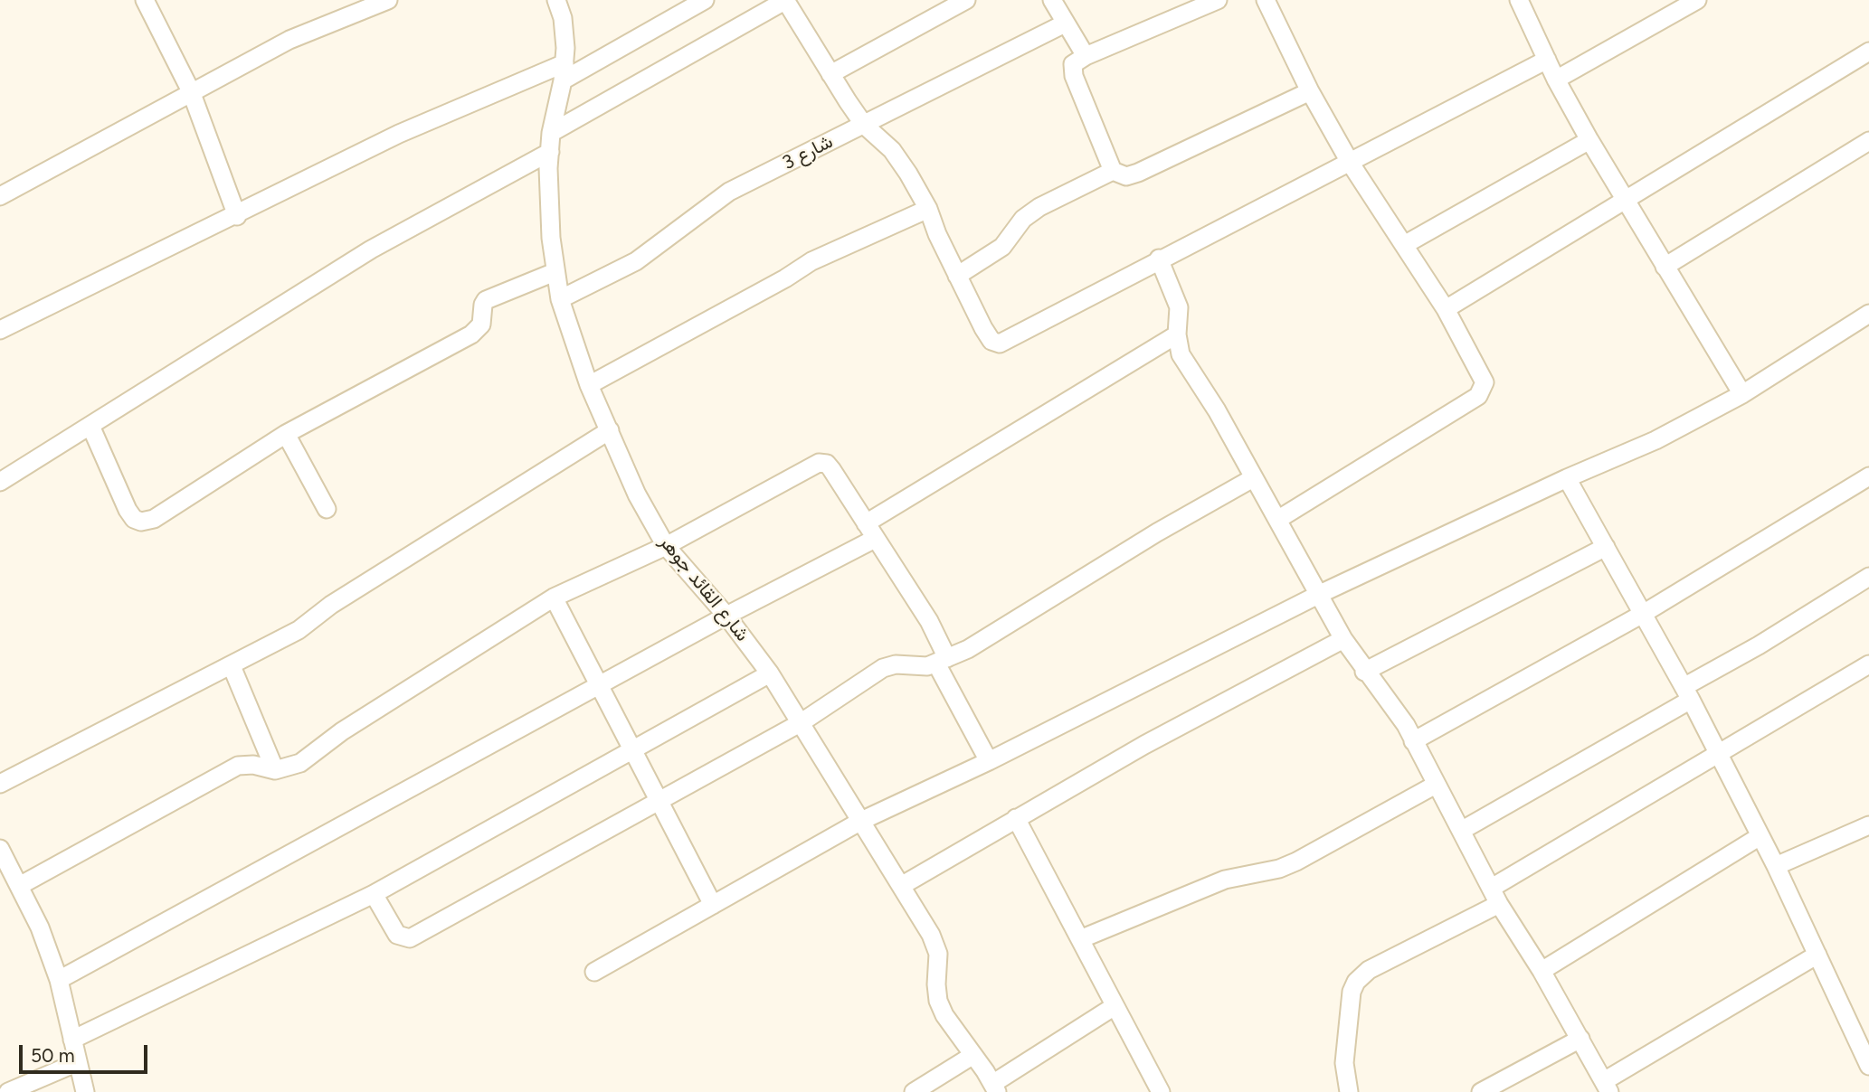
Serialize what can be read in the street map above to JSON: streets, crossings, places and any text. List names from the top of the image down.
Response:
{
  "streets": {
    "street": ["شارع 3", "شارع القائد جوهر"]
  },
  "crossings": [
    ["شارع 3", "شارع القائد جوهر"]
  ],
  "scale_bar": "50 m"
}
